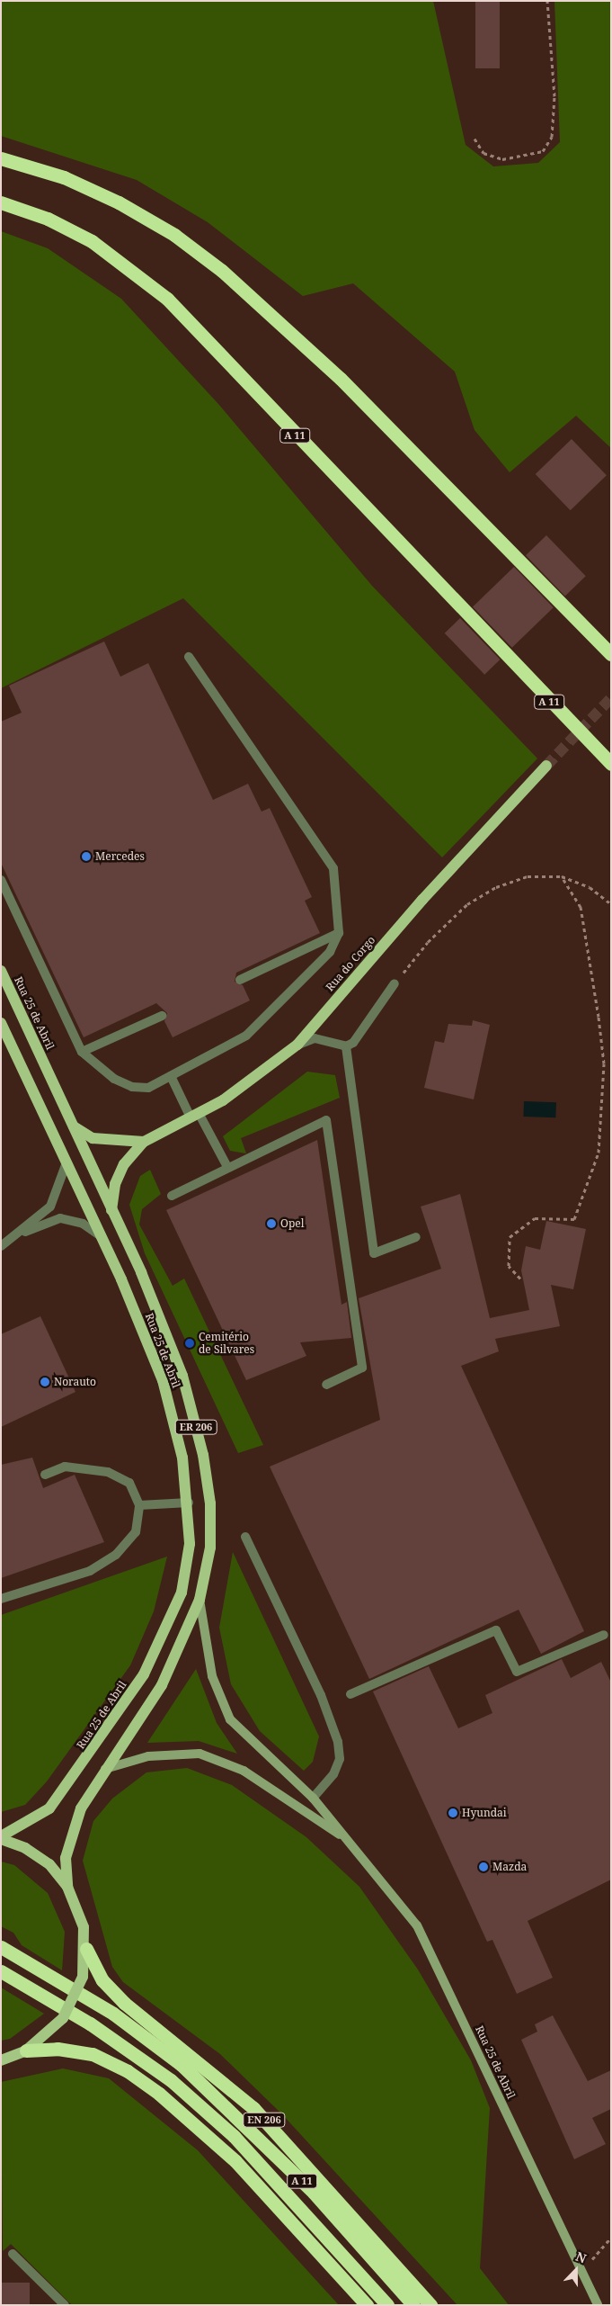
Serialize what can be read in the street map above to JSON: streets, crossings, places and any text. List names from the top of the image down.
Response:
{
  "streets": {
    "highway": ["A 11", "EN 206"],
    "main road": ["Rua do Corgo", "Rua 25 de Abril", "ER 206"]
  },
  "crossings": [
    ["Rua do Corgo", "Rua 25 de Abril"]
  ],
  "places": [
    "Mercedes",
    "Opel",
    "Cemitério de Silvares",
    "Norauto",
    "Hyundai",
    "Mazda"
  ],
  "north": "top"
}
